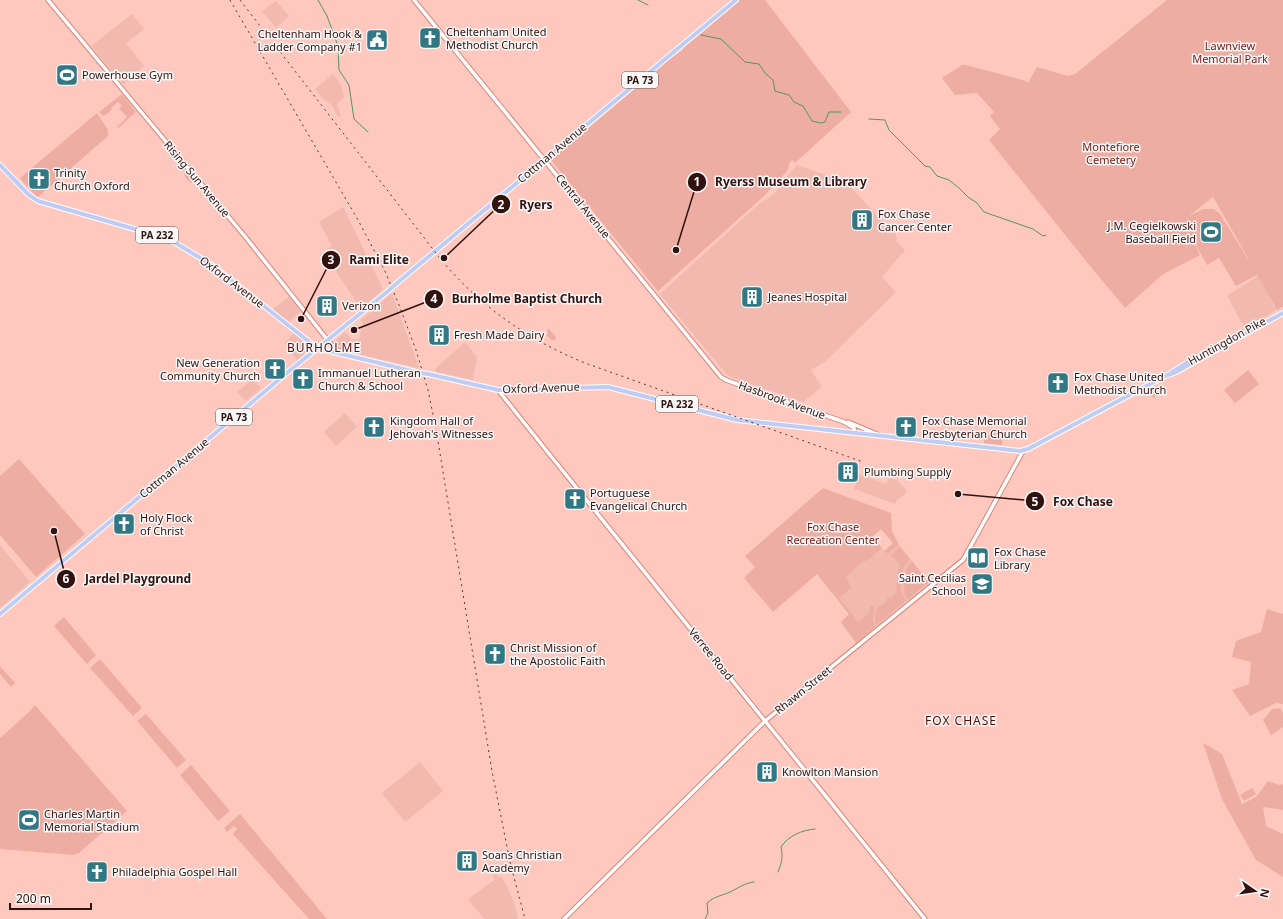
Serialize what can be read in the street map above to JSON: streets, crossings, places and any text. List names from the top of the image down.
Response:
{
  "streets": {
    "main road": [
      "PA 73",
      "Cottman Avenue",
      "Rising Sun Avenue",
      "Central Avenue",
      "PA 232",
      "Oxford Avenue",
      "Huntingdon Pike",
      "Hasbrook Avenue",
      "Verree Road",
      "Rhawn Street"
    ]
  },
  "crossings": [
    ["Cottman Avenue", "Rising Sun Avenue"],
    ["Cottman Avenue", "Central Avenue"],
    ["Cottman Avenue", "Oxford Avenue"],
    ["Rising Sun Avenue", "Oxford Avenue"],
    ["Central Avenue", "Hasbrook Avenue"],
    ["Oxford Avenue", "Huntingdon Pike"],
    ["Oxford Avenue", "Hasbrook Avenue"],
    ["Oxford Avenue", "Verree Road"],
    ["Oxford Avenue", "Rhawn Street"],
    ["Huntingdon Pike", "Rhawn Street"],
    ["Verree Road", "Rhawn Street"]
  ],
  "districts": ["BURHOLME", "FOX CHASE"],
  "parks": ["Lawnview Memorial Park", "Montefiore Cemetery", "Fox Chase Recreation Center"],
  "places": {
    "church": [
      "Cheltenham United Methodist Church",
      "Trinity Church Oxford",
      "New Generation Community Church",
      "Immanuel Lutheran Church & School",
      "Fox Chase United Methodist Church",
      "Kingdom Hall of Jehovah's Witnesses",
      "Fox Chase Memorial Presbyterian Church",
      "Portuguese Evangelical Church",
      "Holy Flock of Christ",
      "Christ Mission of the Apostolic Faith",
      "Philadelphia Gospel Hall"
    ],
    "public building": ["Cheltenham Hook & Ladder Company #1"],
    "sports": ["Powerhouse Gym", "J.M. Cegielkowski Baseball Field", "Charles Martin Memorial Stadium"],
    "building": [
      "Fox Chase Cancer Center",
      "Jeanes Hospital",
      "Verizon",
      "Fresh Made Dairy",
      "Plumbing Supply",
      "Knowlton Mansion",
      "Soans Christian Academy"
    ],
    "other": [
      "Ryerss Museum & Library",
      "Ryers",
      "Rami Elite",
      "Burholme Baptist Church",
      "Fox Chase",
      "Jardel Playground"
    ],
    "library": ["Fox Chase Library"],
    "school or university": ["Saint Cecilias School"]
  },
  "scale_bar": "200 m",
  "north": "right"
}
